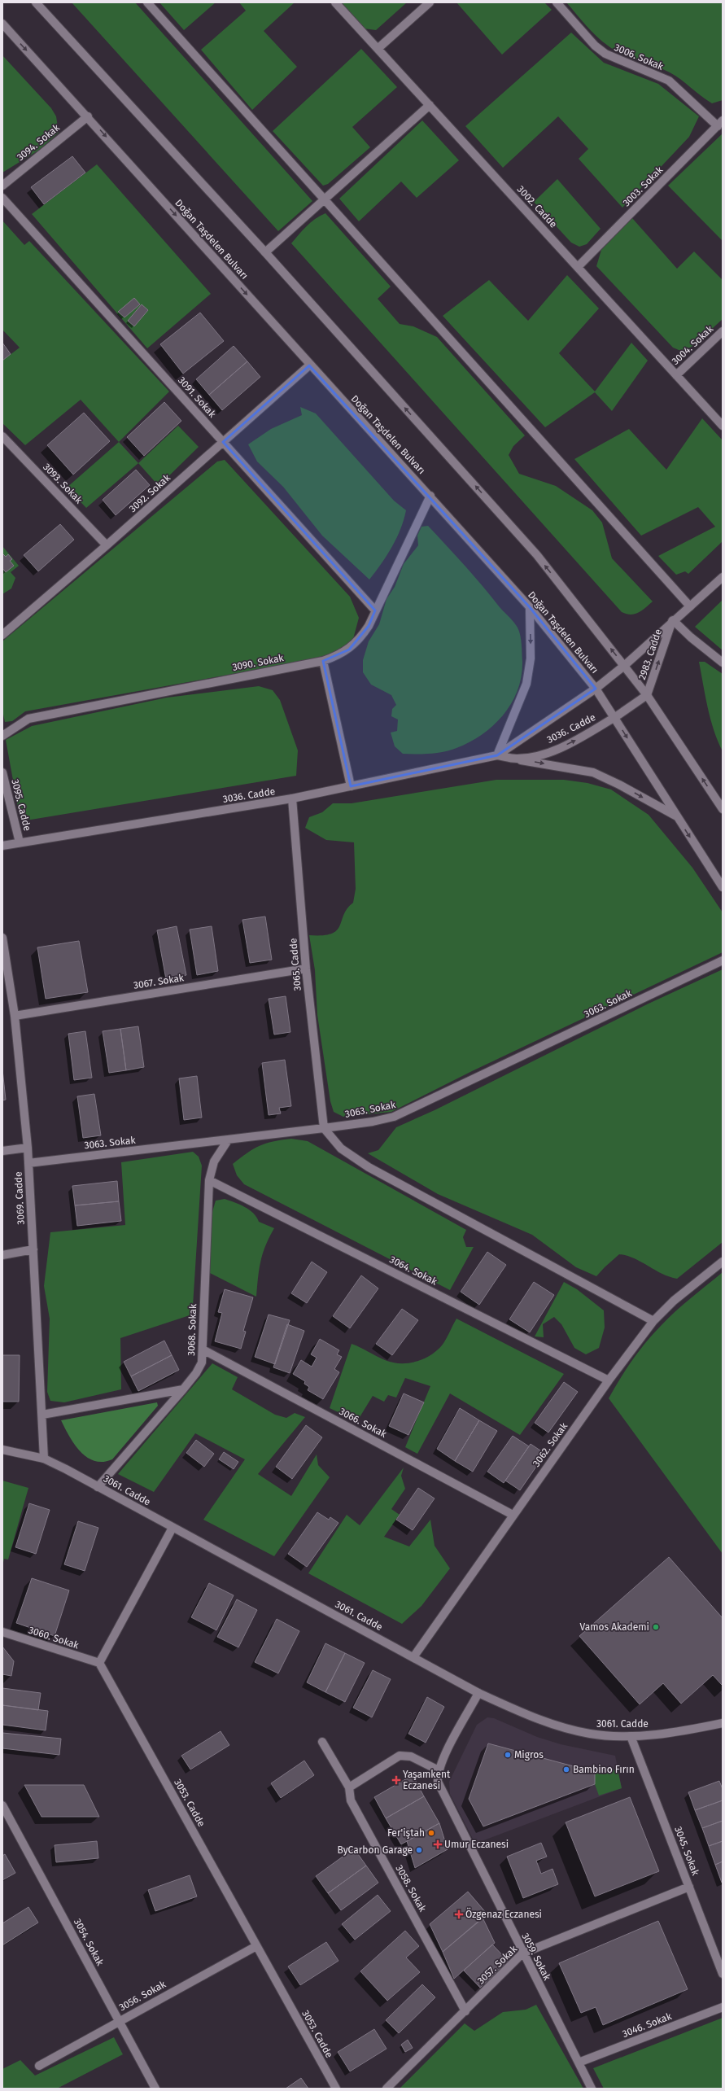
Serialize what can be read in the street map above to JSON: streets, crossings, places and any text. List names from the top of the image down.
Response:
{
  "streets": {
    "street": [
      "3006. Sokak",
      "3094. Sokak",
      "3003. Sokak",
      "3002. Cadde",
      "Doğan Taşdelen Bulvarı",
      "3004. Sokak",
      "3091. Sokak",
      "3093. Sokak",
      "3092. Sokak",
      "2983. Cadde",
      "3090. Sokak",
      "3036. Cadde",
      "3095. Cadde",
      "3065. Cadde",
      "3067. Sokak",
      "3063. Sokak",
      "3069. Cadde",
      "3064. Sokak",
      "3068. Sokak",
      "3066. Sokak",
      "3062. Sokak",
      "3061. Cadde",
      "3060. Sokak",
      "3053. Cadde",
      "3045. Sokak",
      "3058. Sokak",
      "3054. Sokak",
      "3059. Sokak",
      "3057. Sokak",
      "3056. Sokak",
      "3046. Sokak"
    ]
  },
  "crossings": [
    ["3006. Sokak", "3003. Sokak"],
    ["3094. Sokak", "Doğan Taşdelen Bulvarı"],
    ["3003. Sokak", "3002. Cadde"],
    ["3002. Cadde", "3004. Sokak"],
    ["Doğan Taşdelen Bulvarı", "3092. Sokak"],
    ["Doğan Taşdelen Bulvarı", "2983. Cadde"],
    ["Doğan Taşdelen Bulvarı", "3090. Sokak"],
    ["Doğan Taşdelen Bulvarı", "3036. Cadde"],
    ["3091. Sokak", "3092. Sokak"],
    ["3091. Sokak", "3090. Sokak"],
    ["3093. Sokak", "3092. Sokak"],
    ["2983. Cadde", "3036. Cadde"],
    ["3036. Cadde", "3095. Cadde"],
    ["3036. Cadde", "3065. Cadde"],
    ["3065. Cadde", "3067. Sokak"],
    ["3065. Cadde", "3063. Sokak"],
    ["3067. Sokak", "3069. Cadde"],
    ["3063. Sokak", "3069. Cadde"],
    ["3063. Sokak", "3068. Sokak"],
    ["3069. Cadde", "3061. Cadde"],
    ["3064. Sokak", "3068. Sokak"],
    ["3064. Sokak", "3062. Sokak"],
    ["3068. Sokak", "3066. Sokak"],
    ["3068. Sokak", "3061. Cadde"],
    ["3066. Sokak", "3062. Sokak"],
    ["3062. Sokak", "3061. Cadde"],
    ["3061. Cadde", "3045. Sokak"],
    ["3060. Sokak", "3053. Cadde"],
    ["3053. Cadde", "3056. Sokak"],
    ["3045. Sokak", "3057. Sokak"],
    ["3058. Sokak", "3057. Sokak"],
    ["3054. Sokak", "3056. Sokak"],
    ["3059. Sokak", "3057. Sokak"],
    ["3059. Sokak", "3046. Sokak"]
  ],
  "places": {
    "other": [
      "Vamos Akademi",
      "Migros",
      "Bambino Fırın",
      "Fer'iştah",
      "ByCarbon Garage"
    ],
    "health": ["Yaşamkent Eczanesi", "Umur Eczanesi", "Özgenaz Eczanesi"]
  }
}
